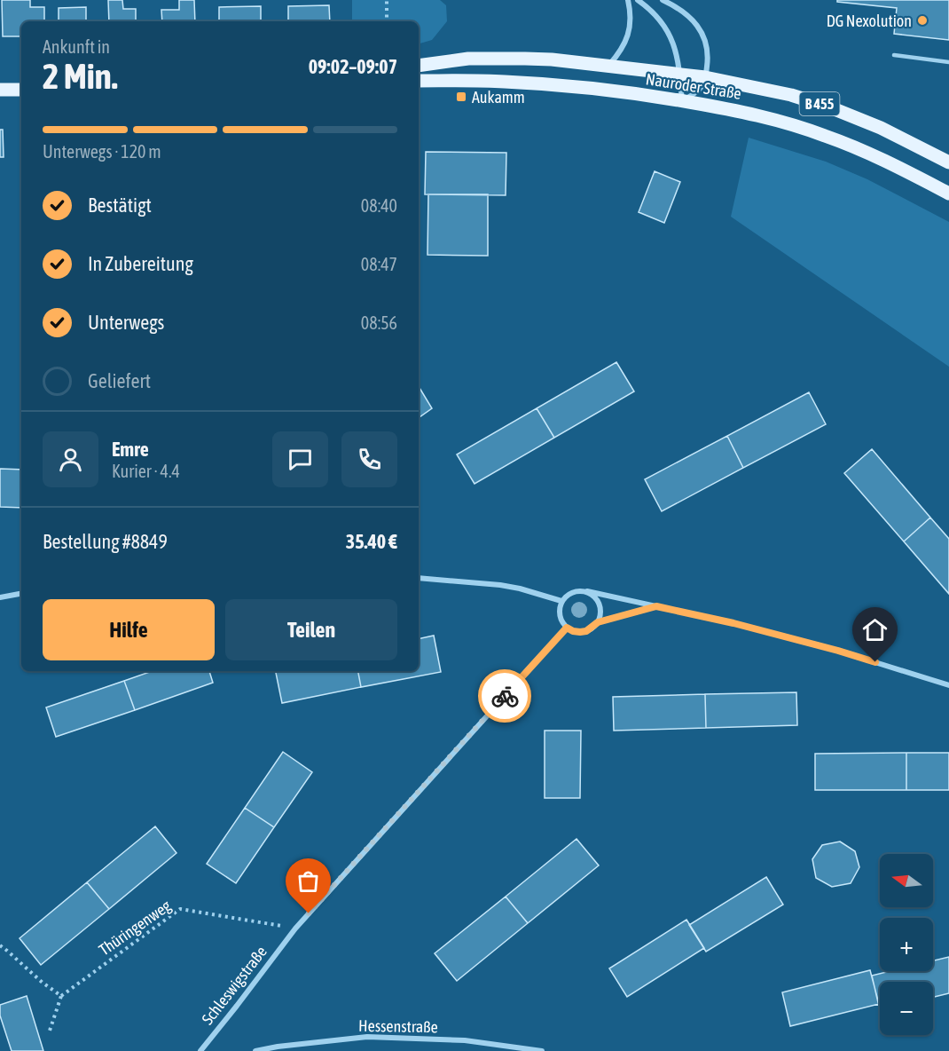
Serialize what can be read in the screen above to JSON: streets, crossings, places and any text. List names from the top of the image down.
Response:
{
  "streets": {
    "main road": ["Nauroder Straße", "B 455"],
    "street": ["Schleswigstraße", "Hessenstraße"],
    "path": ["Thüringenweg"]
  },
  "crossings": [
    ["Thüringenweg", "Schleswigstraße"]
  ],
  "places": {
    "other": ["DG Nexolution"],
    "transit": ["Aukamm"]
  },
  "north": "left",
  "page": {
    "heading": ["2 Min.", "Ankunft in", "09:02–09:07"],
    "panel": [
      "Emre",
      "Kurier · 4.4",
      "Bestellung #8849",
      "35.40 €"
    ],
    "bar": "Unterwegs · 120 m",
    "list": [
      ["Bestätigt", "08:40"],
      ["In Zubereitung", "08:47"],
      ["Unterwegs", "08:56"],
      "Geliefert"
    ],
    "buttons": ["Hilfe", "Teilen"],
    "map_buttons": ["+", "−"]
  }
}
